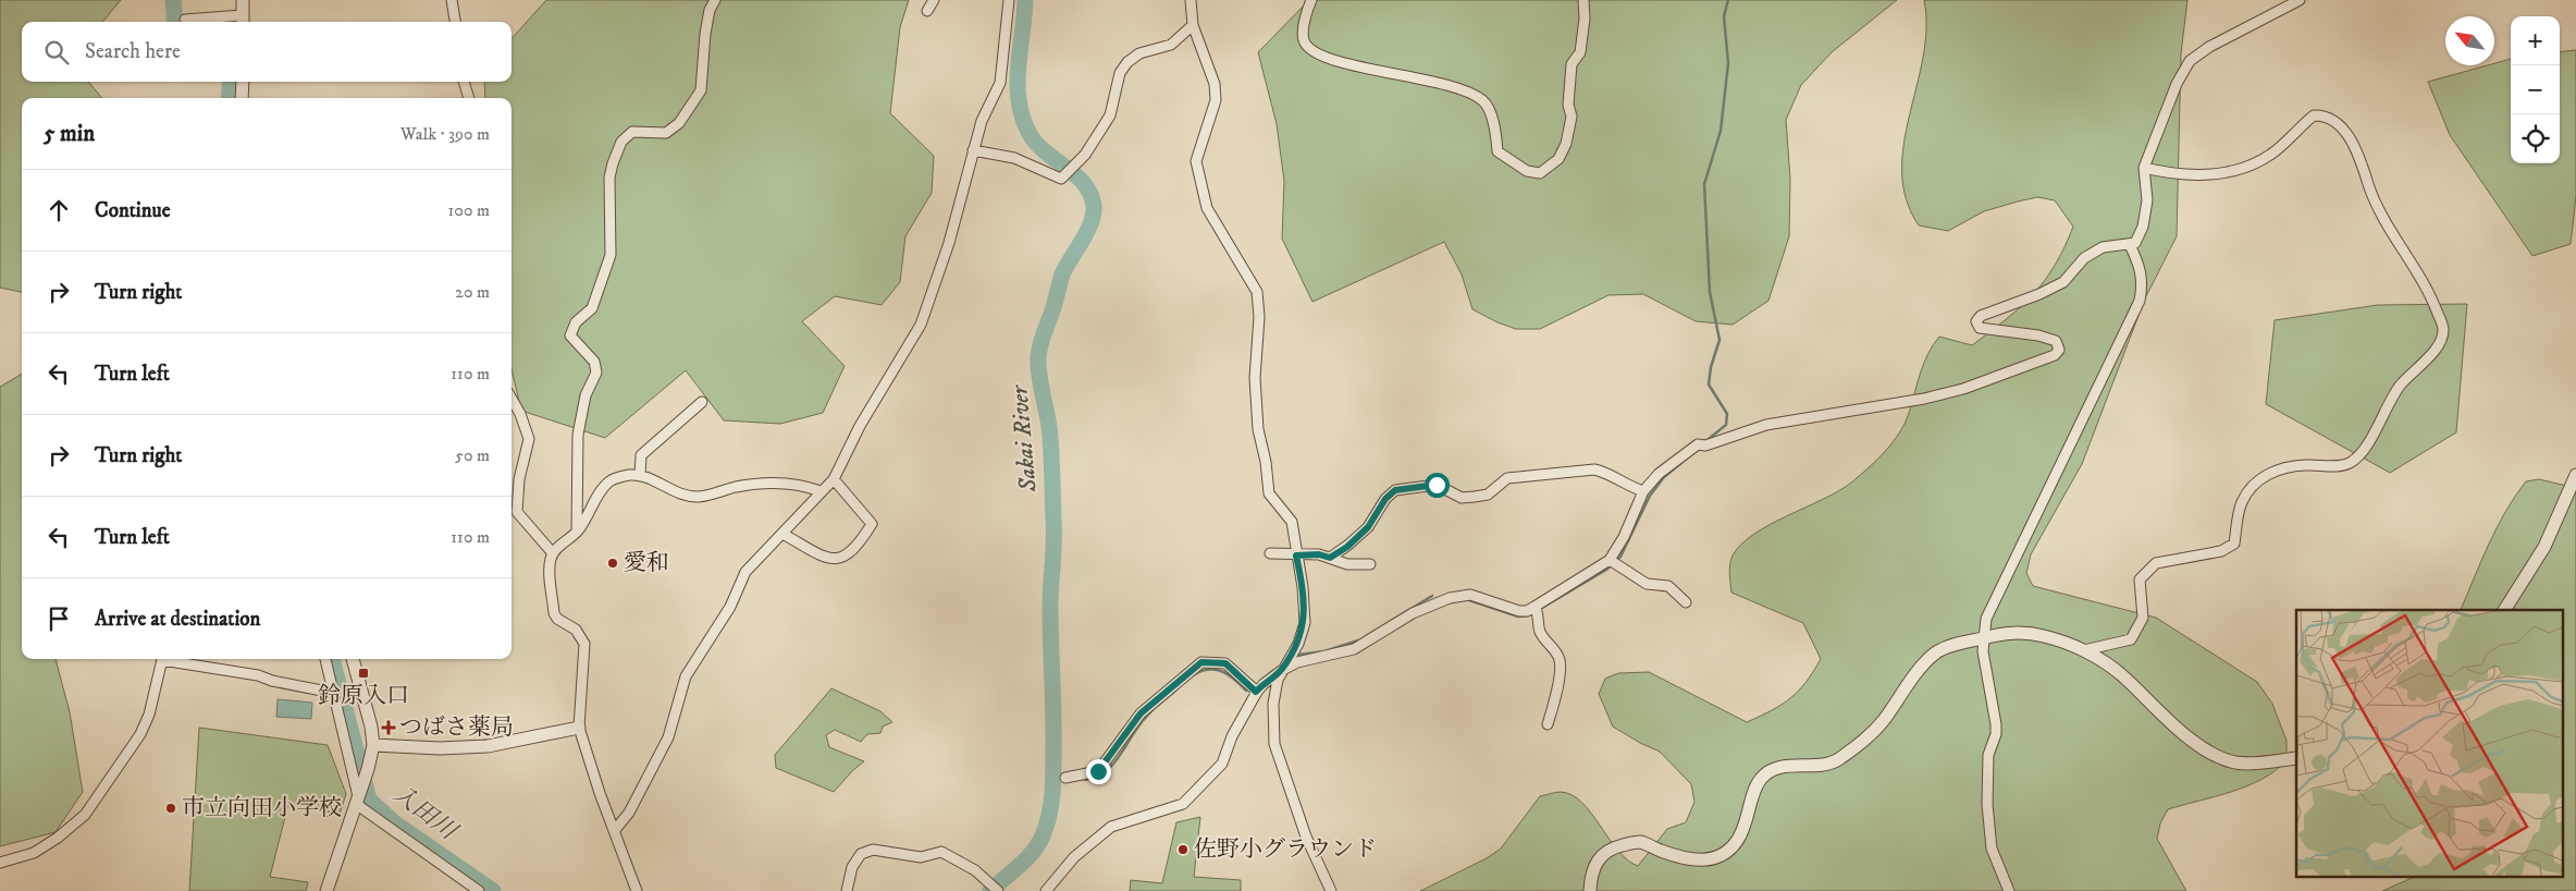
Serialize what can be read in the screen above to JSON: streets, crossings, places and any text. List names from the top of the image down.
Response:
{
  "water": ["Sakai River", "入田川"],
  "places": {
    "other": ["愛和", "市立向田小学校", "佐野小グラウンド"],
    "transit": ["鈴原入口"],
    "health": ["つばさ薬局"]
  },
  "north": "top left",
  "page": {
    "map_buttons": ["+", "−"],
    "search": "Search here",
    "heading": ["5 min", "Walk · 390 m"],
    "list": [
      ["Continue", "100 m"],
      ["Turn right", "20 m"],
      ["Turn left", "110 m"],
      ["Turn right", "50 m"],
      ["Turn left", "110 m"],
      "Arrive at destination"
    ]
  }
}
